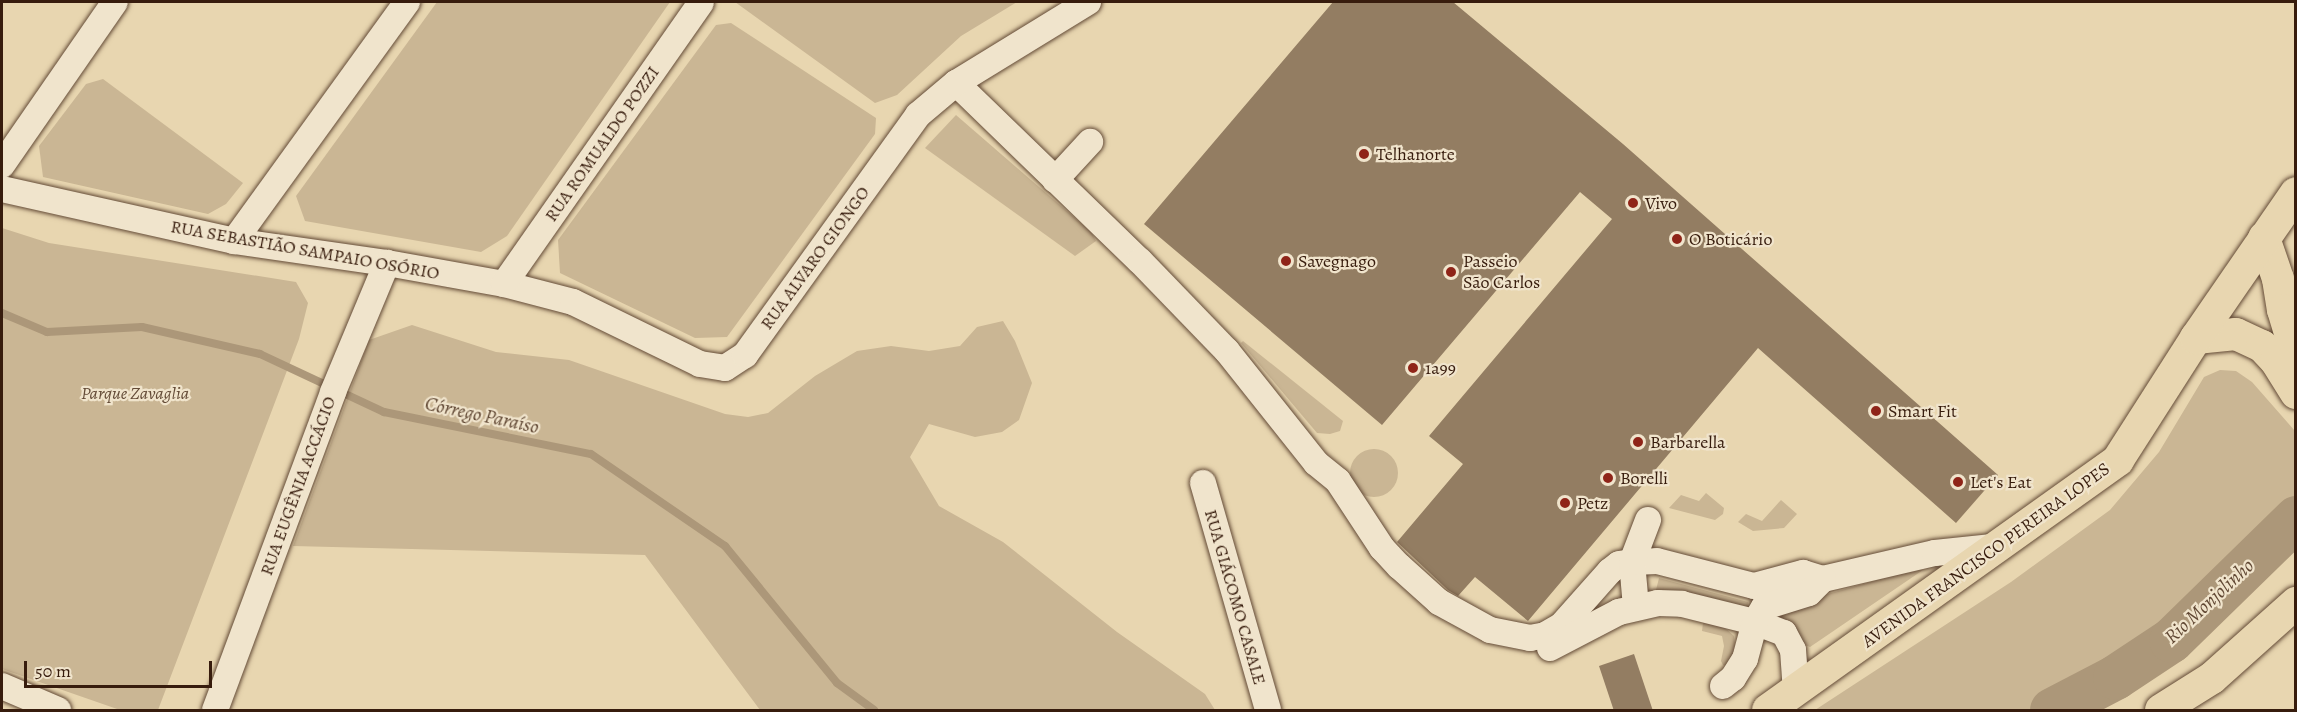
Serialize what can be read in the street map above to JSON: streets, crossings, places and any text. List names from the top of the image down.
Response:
{
  "streets": {
    "main road": ["AVENIDA FRANCISCO PEREIRA LOPES"],
    "street": [
      "RUA ROMUALDO POZZI",
      "RUA SEBASTIÃO SAMPAIO OSÓRIO",
      "RUA ALVARO GIONGO",
      "RUA EUGÊNIA ACCÁCIO",
      "RUA GIÁCOMO CASALE"
    ]
  },
  "crossings": [
    ["RUA ROMUALDO POZZI", "RUA SEBASTIÃO SAMPAIO OSÓRIO"],
    ["RUA ROMUALDO POZZI", "RUA ALVARO GIONGO"],
    ["RUA SEBASTIÃO SAMPAIO OSÓRIO", "RUA ALVARO GIONGO"],
    ["RUA SEBASTIÃO SAMPAIO OSÓRIO", "RUA EUGÊNIA ACCÁCIO"]
  ],
  "water": ["Córrego Paraíso", "Rio Monjolinho"],
  "parks": ["Parque Zavaglia"],
  "places": [
    "Telhanorte",
    "Vivo",
    "O Boticário",
    "Savegnago",
    "Passeio São Carlos",
    "1a99",
    "Smart Fit",
    "Barbarella",
    "Borelli",
    "Let's Eat",
    "Petz"
  ],
  "scale_bar": "50 m"
}
